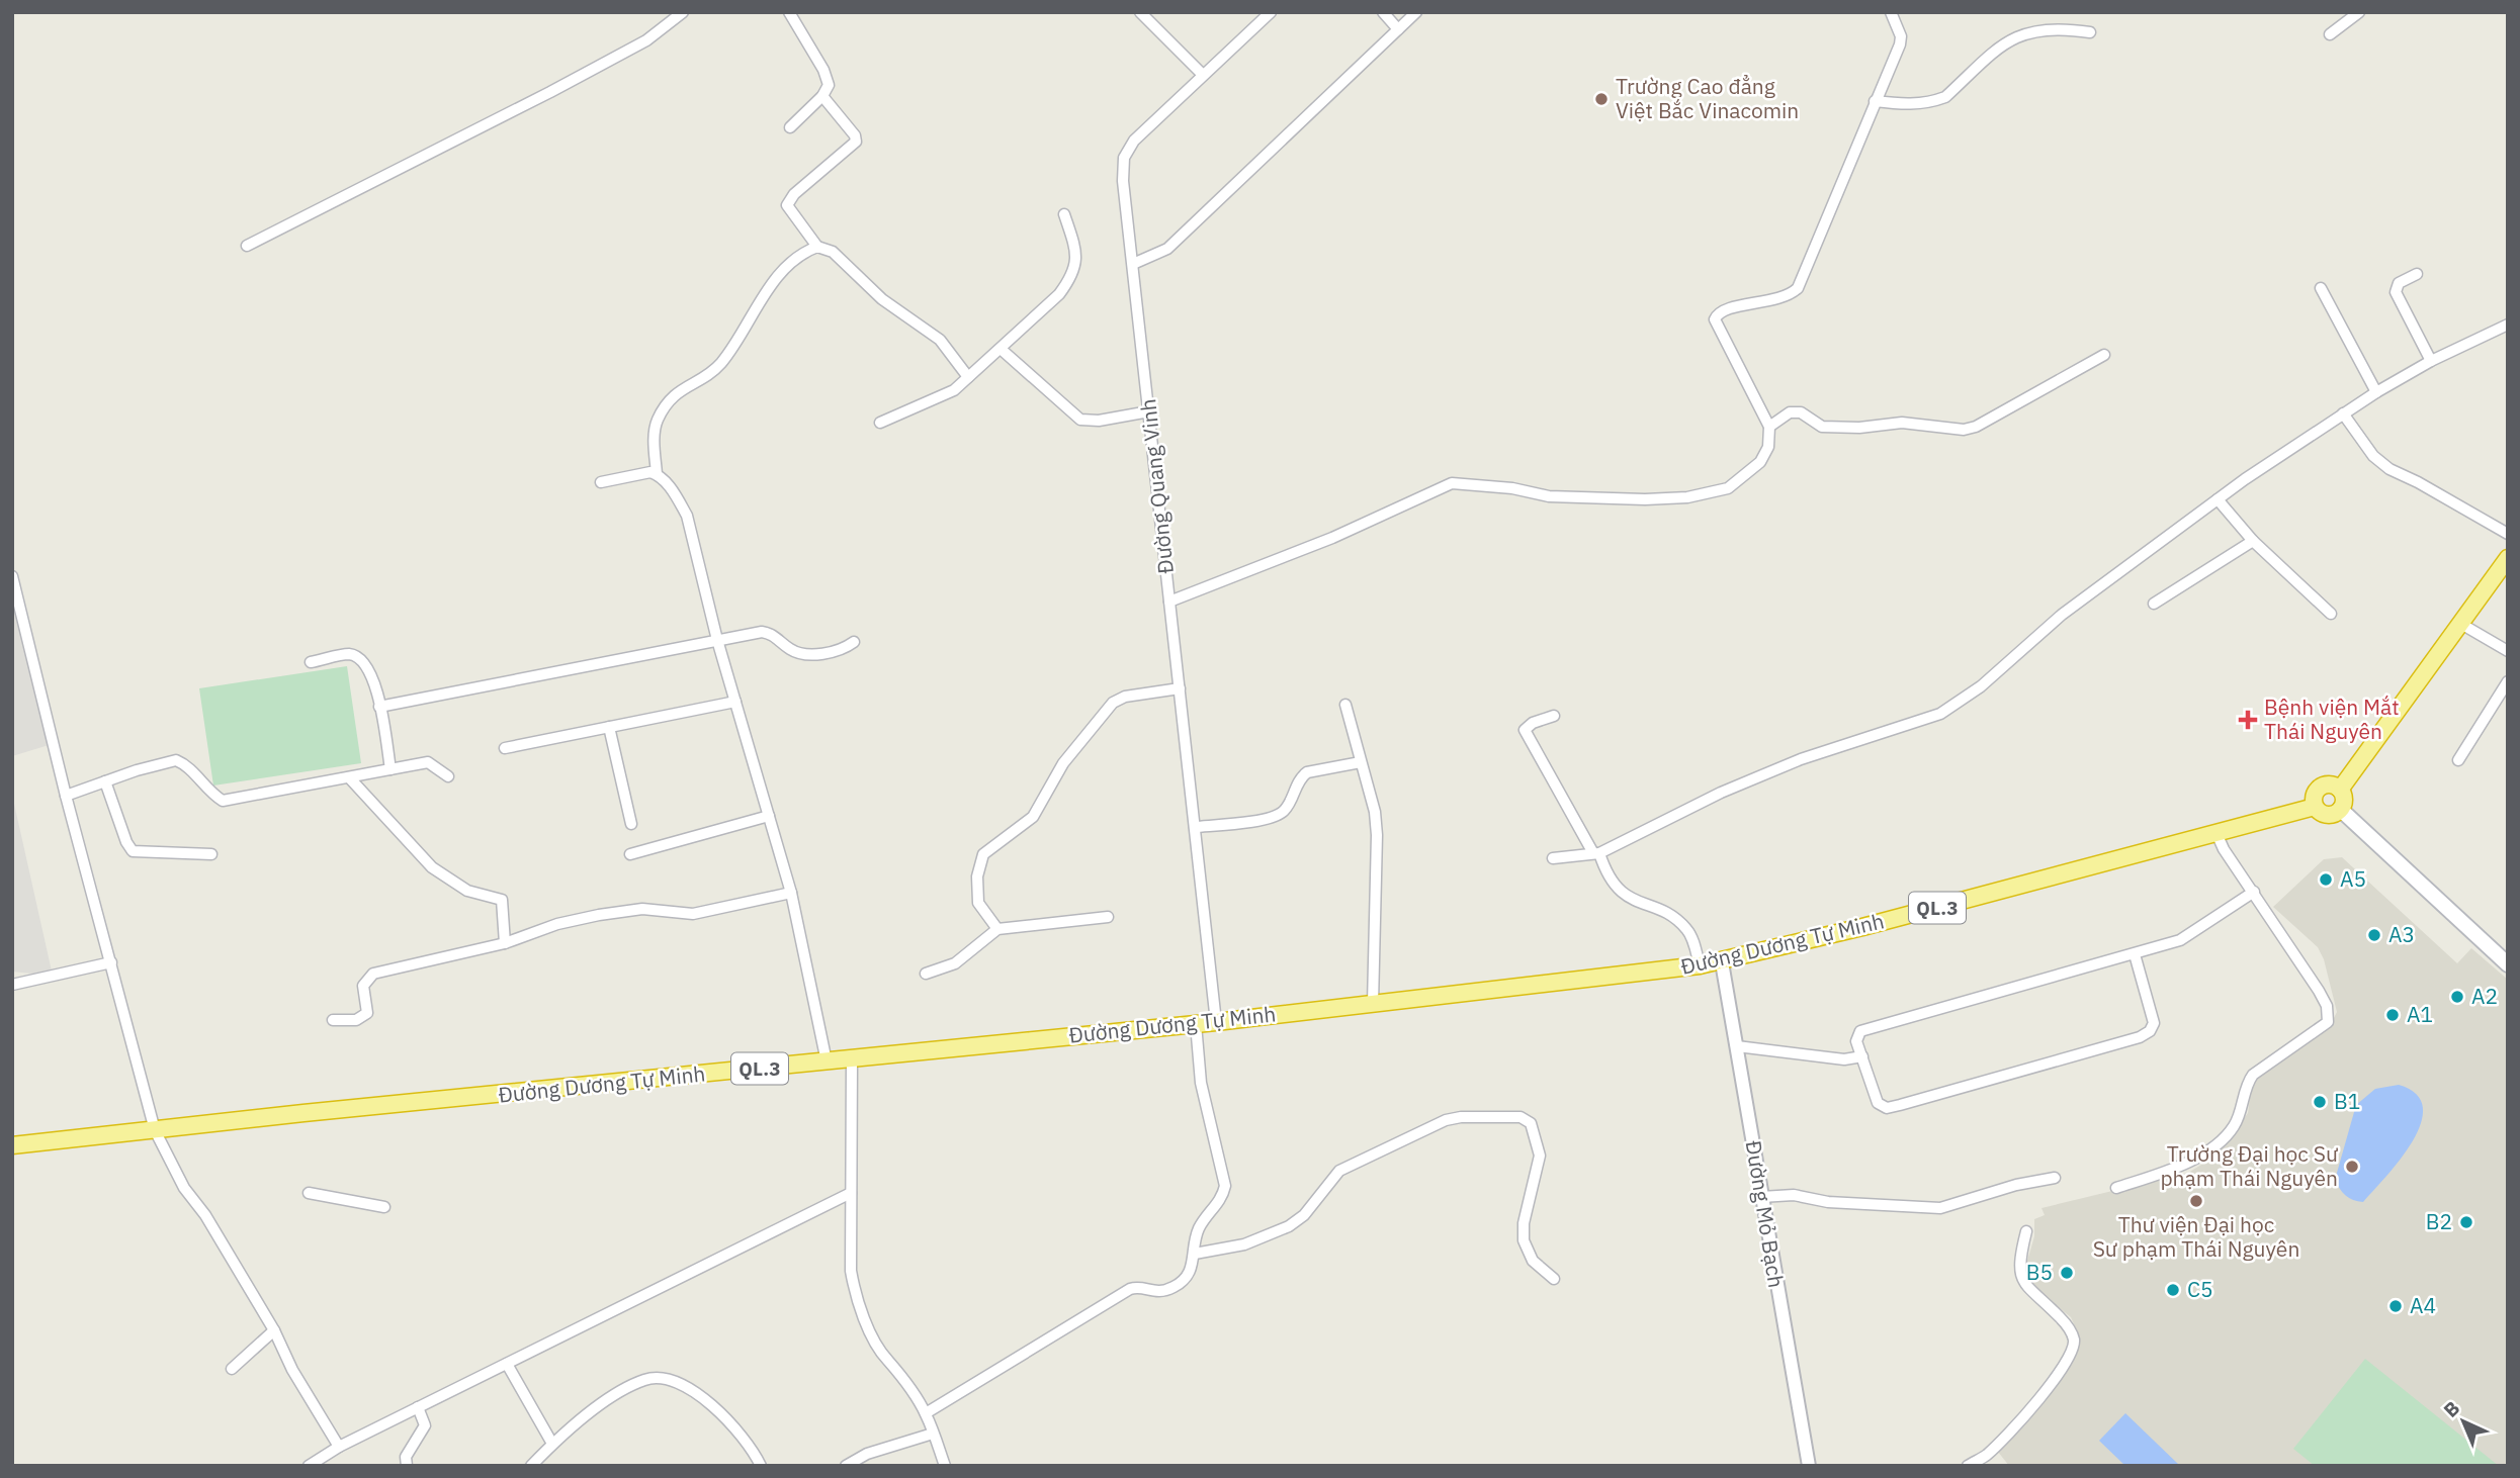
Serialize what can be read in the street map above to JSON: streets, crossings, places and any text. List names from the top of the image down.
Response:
{
  "streets": {
    "highway": ["QL.3", "Đường Dương Tự Minh"],
    "street": ["Đường Quang Vinh", "Đường Mỏ Bạch"]
  },
  "crossings": [
    ["Đường Quang Vinh", "Đường Dương Tự Minh"],
    ["QL.3", "Đường Dương Tự Minh"],
    ["Đường Dương Tự Minh", "Đường Mỏ Bạch"]
  ],
  "places": {
    "other": [
      "Trường Cao đẳng Việt Bắc Vinacomin",
      "A5",
      "A3",
      "A2",
      "A1",
      "B1",
      "Trường Đại học Sư phạm Thái Nguyên",
      "Thư viện Đại học Sư phạm Thái Nguyên",
      "B2",
      "B5",
      "C5",
      "A4"
    ],
    "health": ["Bệnh viện Mắt Thái Nguyên"]
  },
  "north": "top left"
}
